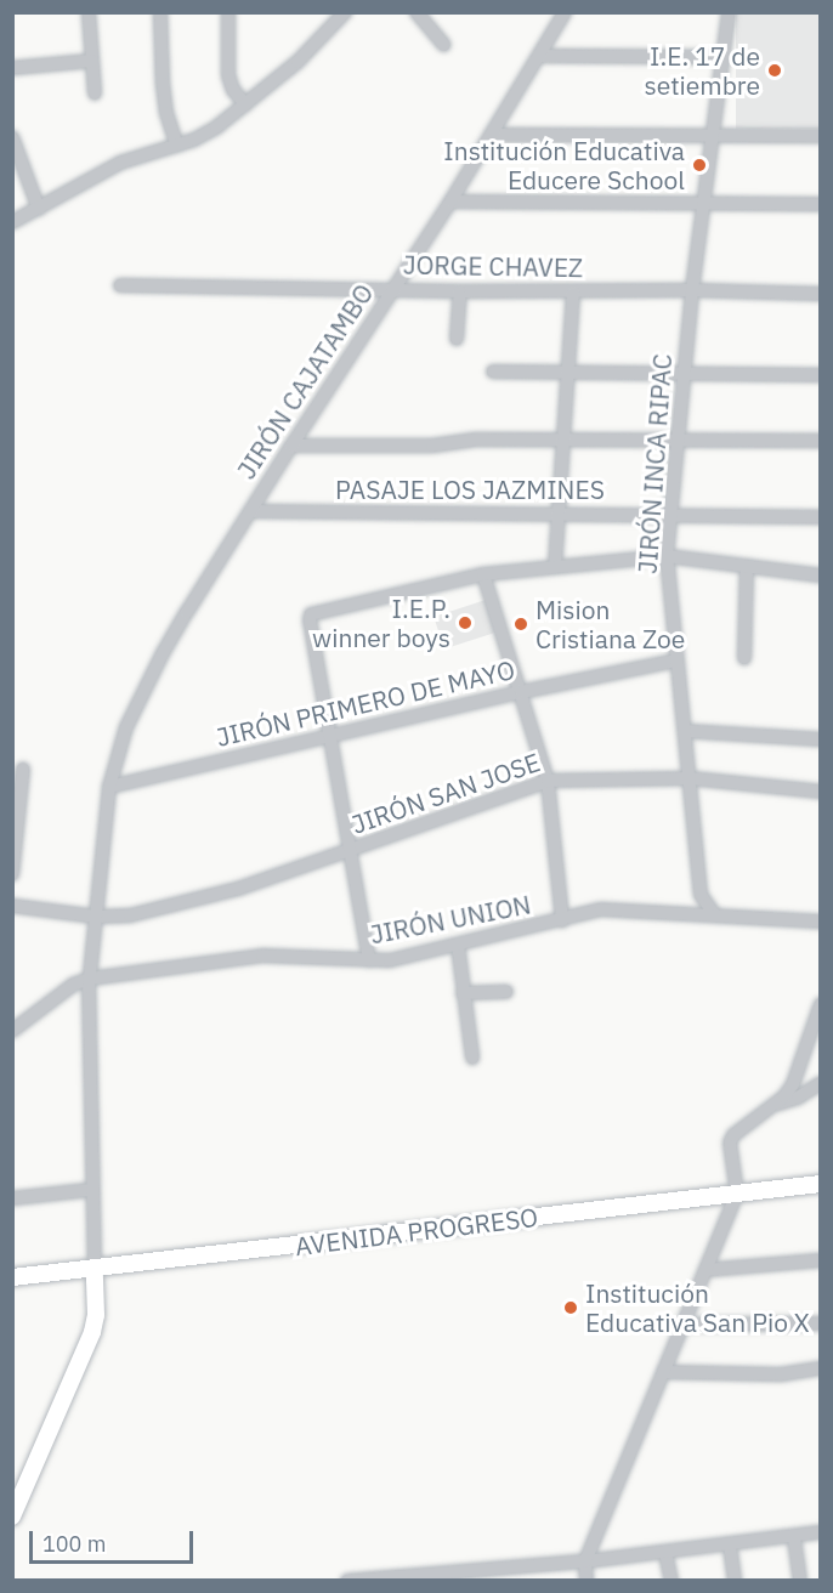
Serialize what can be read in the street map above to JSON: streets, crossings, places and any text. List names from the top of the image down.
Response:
{
  "streets": {
    "street": [
      "JORGE CHAVEZ",
      "JIRÓN CAJATAMBO",
      "JIRÓN INCA RIPAC",
      "PASAJE LOS JAZMINES",
      "JIRÓN PRIMERO DE MAYO",
      "JIRÓN SAN JOSE",
      "JIRÓN UNION",
      "AVENIDA PROGRESO"
    ]
  },
  "crossings": [
    ["JORGE CHAVEZ", "JIRÓN CAJATAMBO"],
    ["JORGE CHAVEZ", "JIRÓN INCA RIPAC"],
    ["JIRÓN CAJATAMBO", "PASAJE LOS JAZMINES"],
    ["JIRÓN CAJATAMBO", "JIRÓN PRIMERO DE MAYO"],
    ["JIRÓN CAJATAMBO", "JIRÓN SAN JOSE"],
    ["JIRÓN CAJATAMBO", "JIRÓN UNION"],
    ["JIRÓN CAJATAMBO", "AVENIDA PROGRESO"],
    ["JIRÓN INCA RIPAC", "PASAJE LOS JAZMINES"],
    ["JIRÓN INCA RIPAC", "JIRÓN PRIMERO DE MAYO"],
    ["JIRÓN INCA RIPAC", "JIRÓN SAN JOSE"],
    ["JIRÓN INCA RIPAC", "JIRÓN UNION"]
  ],
  "places": [
    "I.E. 17 de setiembre",
    "Institución Educativa Educere School",
    "I.E.P. winner boys",
    "Mision Cristiana Zoe",
    "Institución Educativa San Pio X"
  ],
  "scale_bar": "100 m"
}
